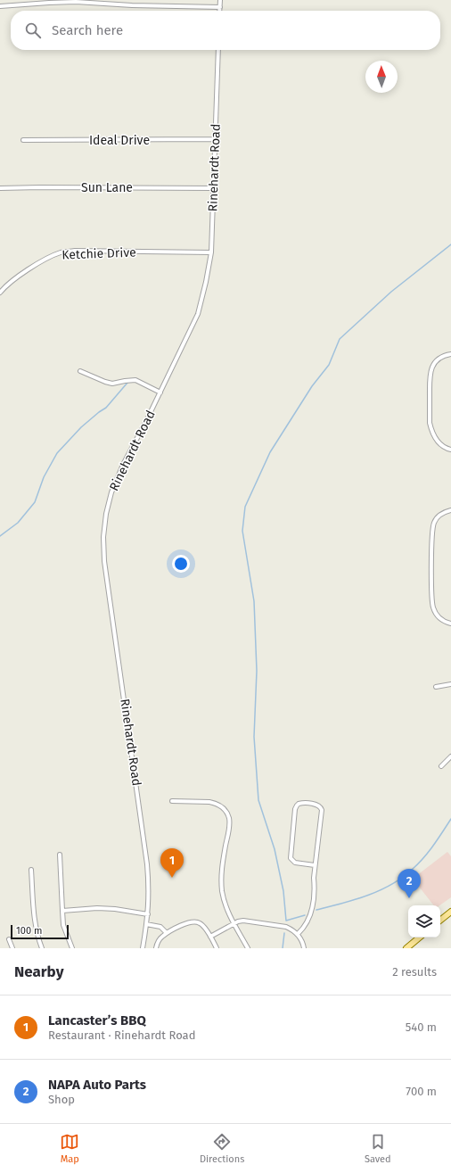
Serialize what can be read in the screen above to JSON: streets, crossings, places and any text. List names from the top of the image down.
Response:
{
  "streets": {
    "street": [
      "Ideal Drive",
      "Rinehardt Road",
      "Sun Lane",
      "Ketchie Drive"
    ]
  },
  "crossings": [
    ["Ideal Drive", "Rinehardt Road"],
    ["Rinehardt Road", "Sun Lane"],
    ["Rinehardt Road", "Ketchie Drive"]
  ],
  "scale_bar": "100 m",
  "north": "top",
  "page": {
    "search": "Search here",
    "pins": ["1", "2"],
    "scale": "100 m",
    "heading": ["Nearby", "2 results"],
    "list": [
      {
        "mark": "1",
        "name": "Lancaster’s BBQ",
        "note": "Restaurant · Rinehardt Road",
        "value": "540 m"
      },
      {
        "mark": "2",
        "name": "NAPA Auto Parts",
        "note": "Shop",
        "value": "700 m"
      }
    ],
    "nav": ["Map", "Directions", "Saved"]
  }
}
